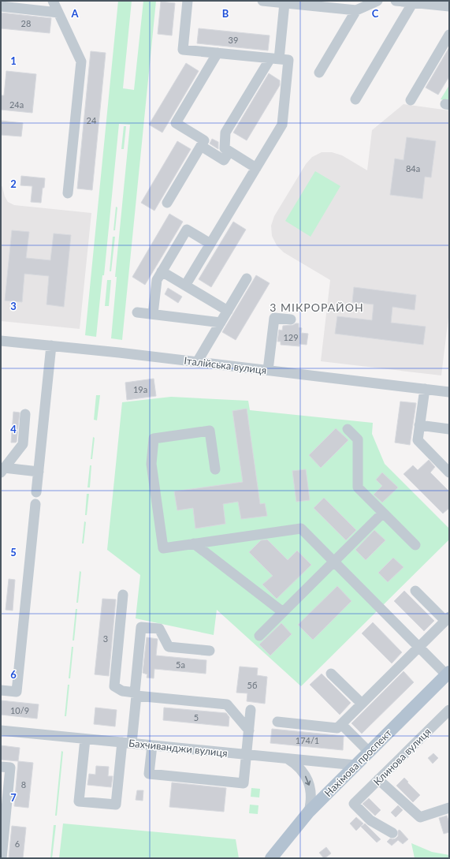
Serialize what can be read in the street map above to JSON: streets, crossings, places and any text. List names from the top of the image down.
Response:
{
  "streets": {
    "main road": ["Нахімова проспект"],
    "street": ["Італійська вулиця", "Бахчиванджи вулиця", "Клинова вулиця"]
  },
  "crossings": [
    ["Бахчиванджи вулиця", "Нахімова проспект"]
  ],
  "districts": ["3 МІКРОРАЙОН"],
  "house_numbers": [
    "28",
    "39",
    "24а",
    "24",
    "84а",
    "129",
    "19а",
    "3",
    "5а",
    "5б",
    "10/9",
    "5",
    "174/1",
    "8",
    "6"
  ],
  "grid": {
    "columns": ["A", "B", "C"],
    "rows": [
      "1",
      "2",
      "3",
      "4",
      "5",
      "6",
      "7"
    ]
  }
}
